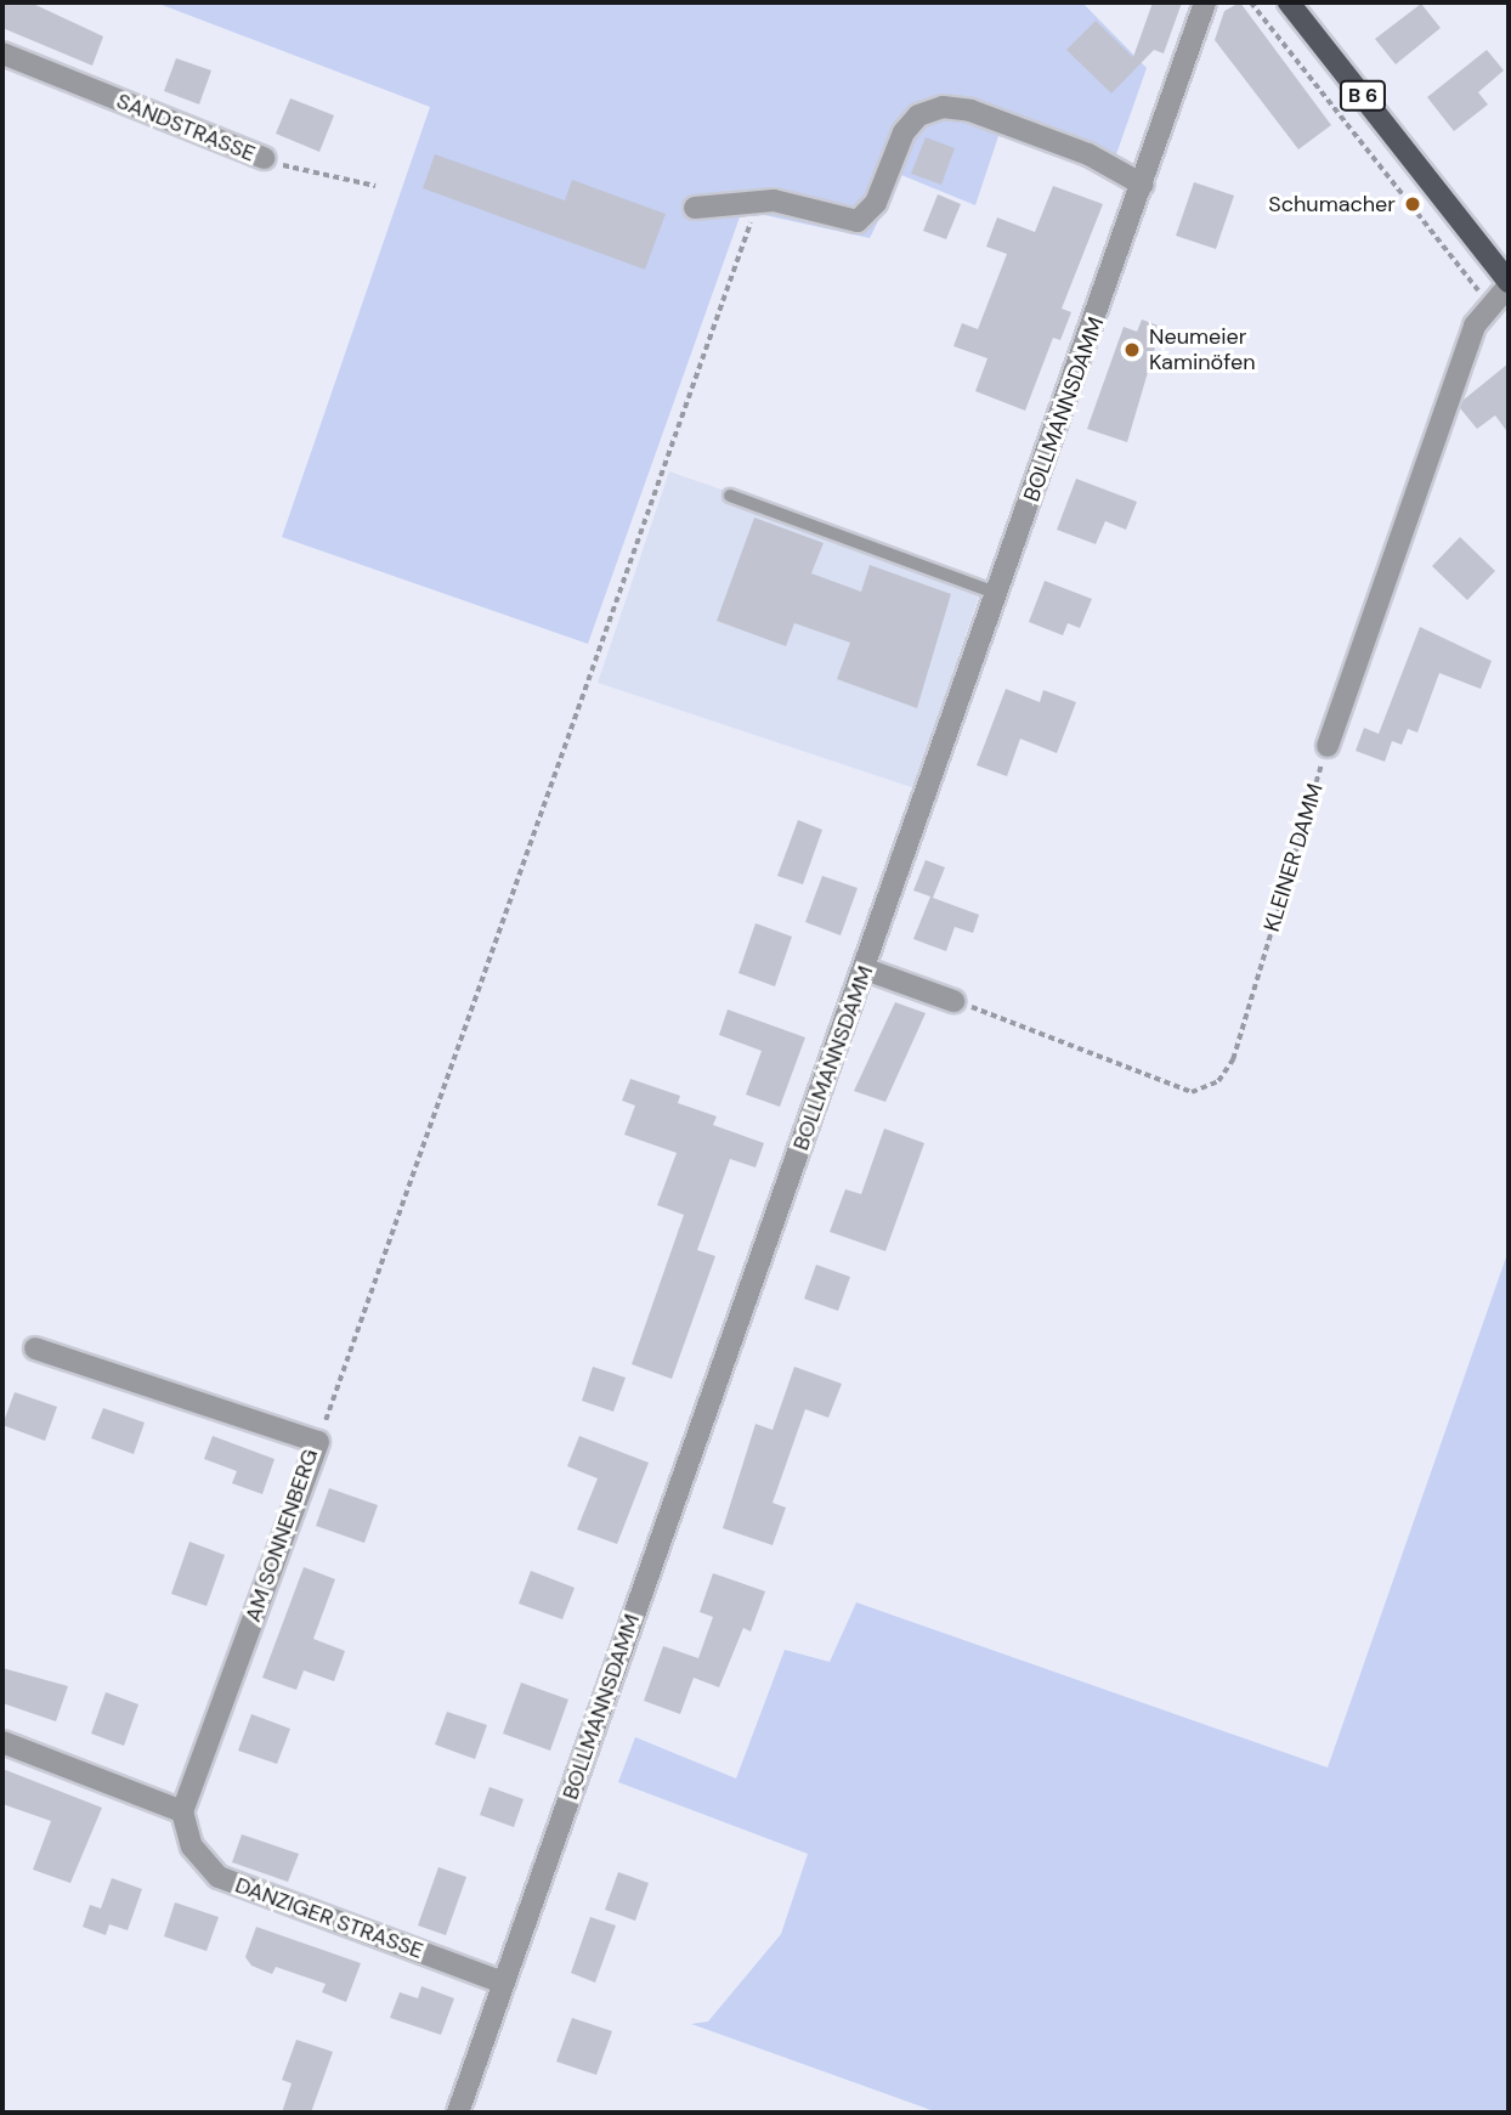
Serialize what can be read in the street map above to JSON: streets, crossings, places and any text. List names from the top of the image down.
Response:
{
  "streets": {
    "main road": ["B 6"],
    "street": [
      "SANDSTRASSE",
      "BOLLMANNSDAMM",
      "AM SONNENBERG",
      "DANZIGER STRASSE"
    ],
    "path": ["KLEINER DAMM"]
  },
  "crossings": [
    ["BOLLMANNSDAMM", "DANZIGER STRASSE"],
    ["AM SONNENBERG", "DANZIGER STRASSE"]
  ],
  "places": ["Schumacher", "Neumeier Kaminöfen"]
}
